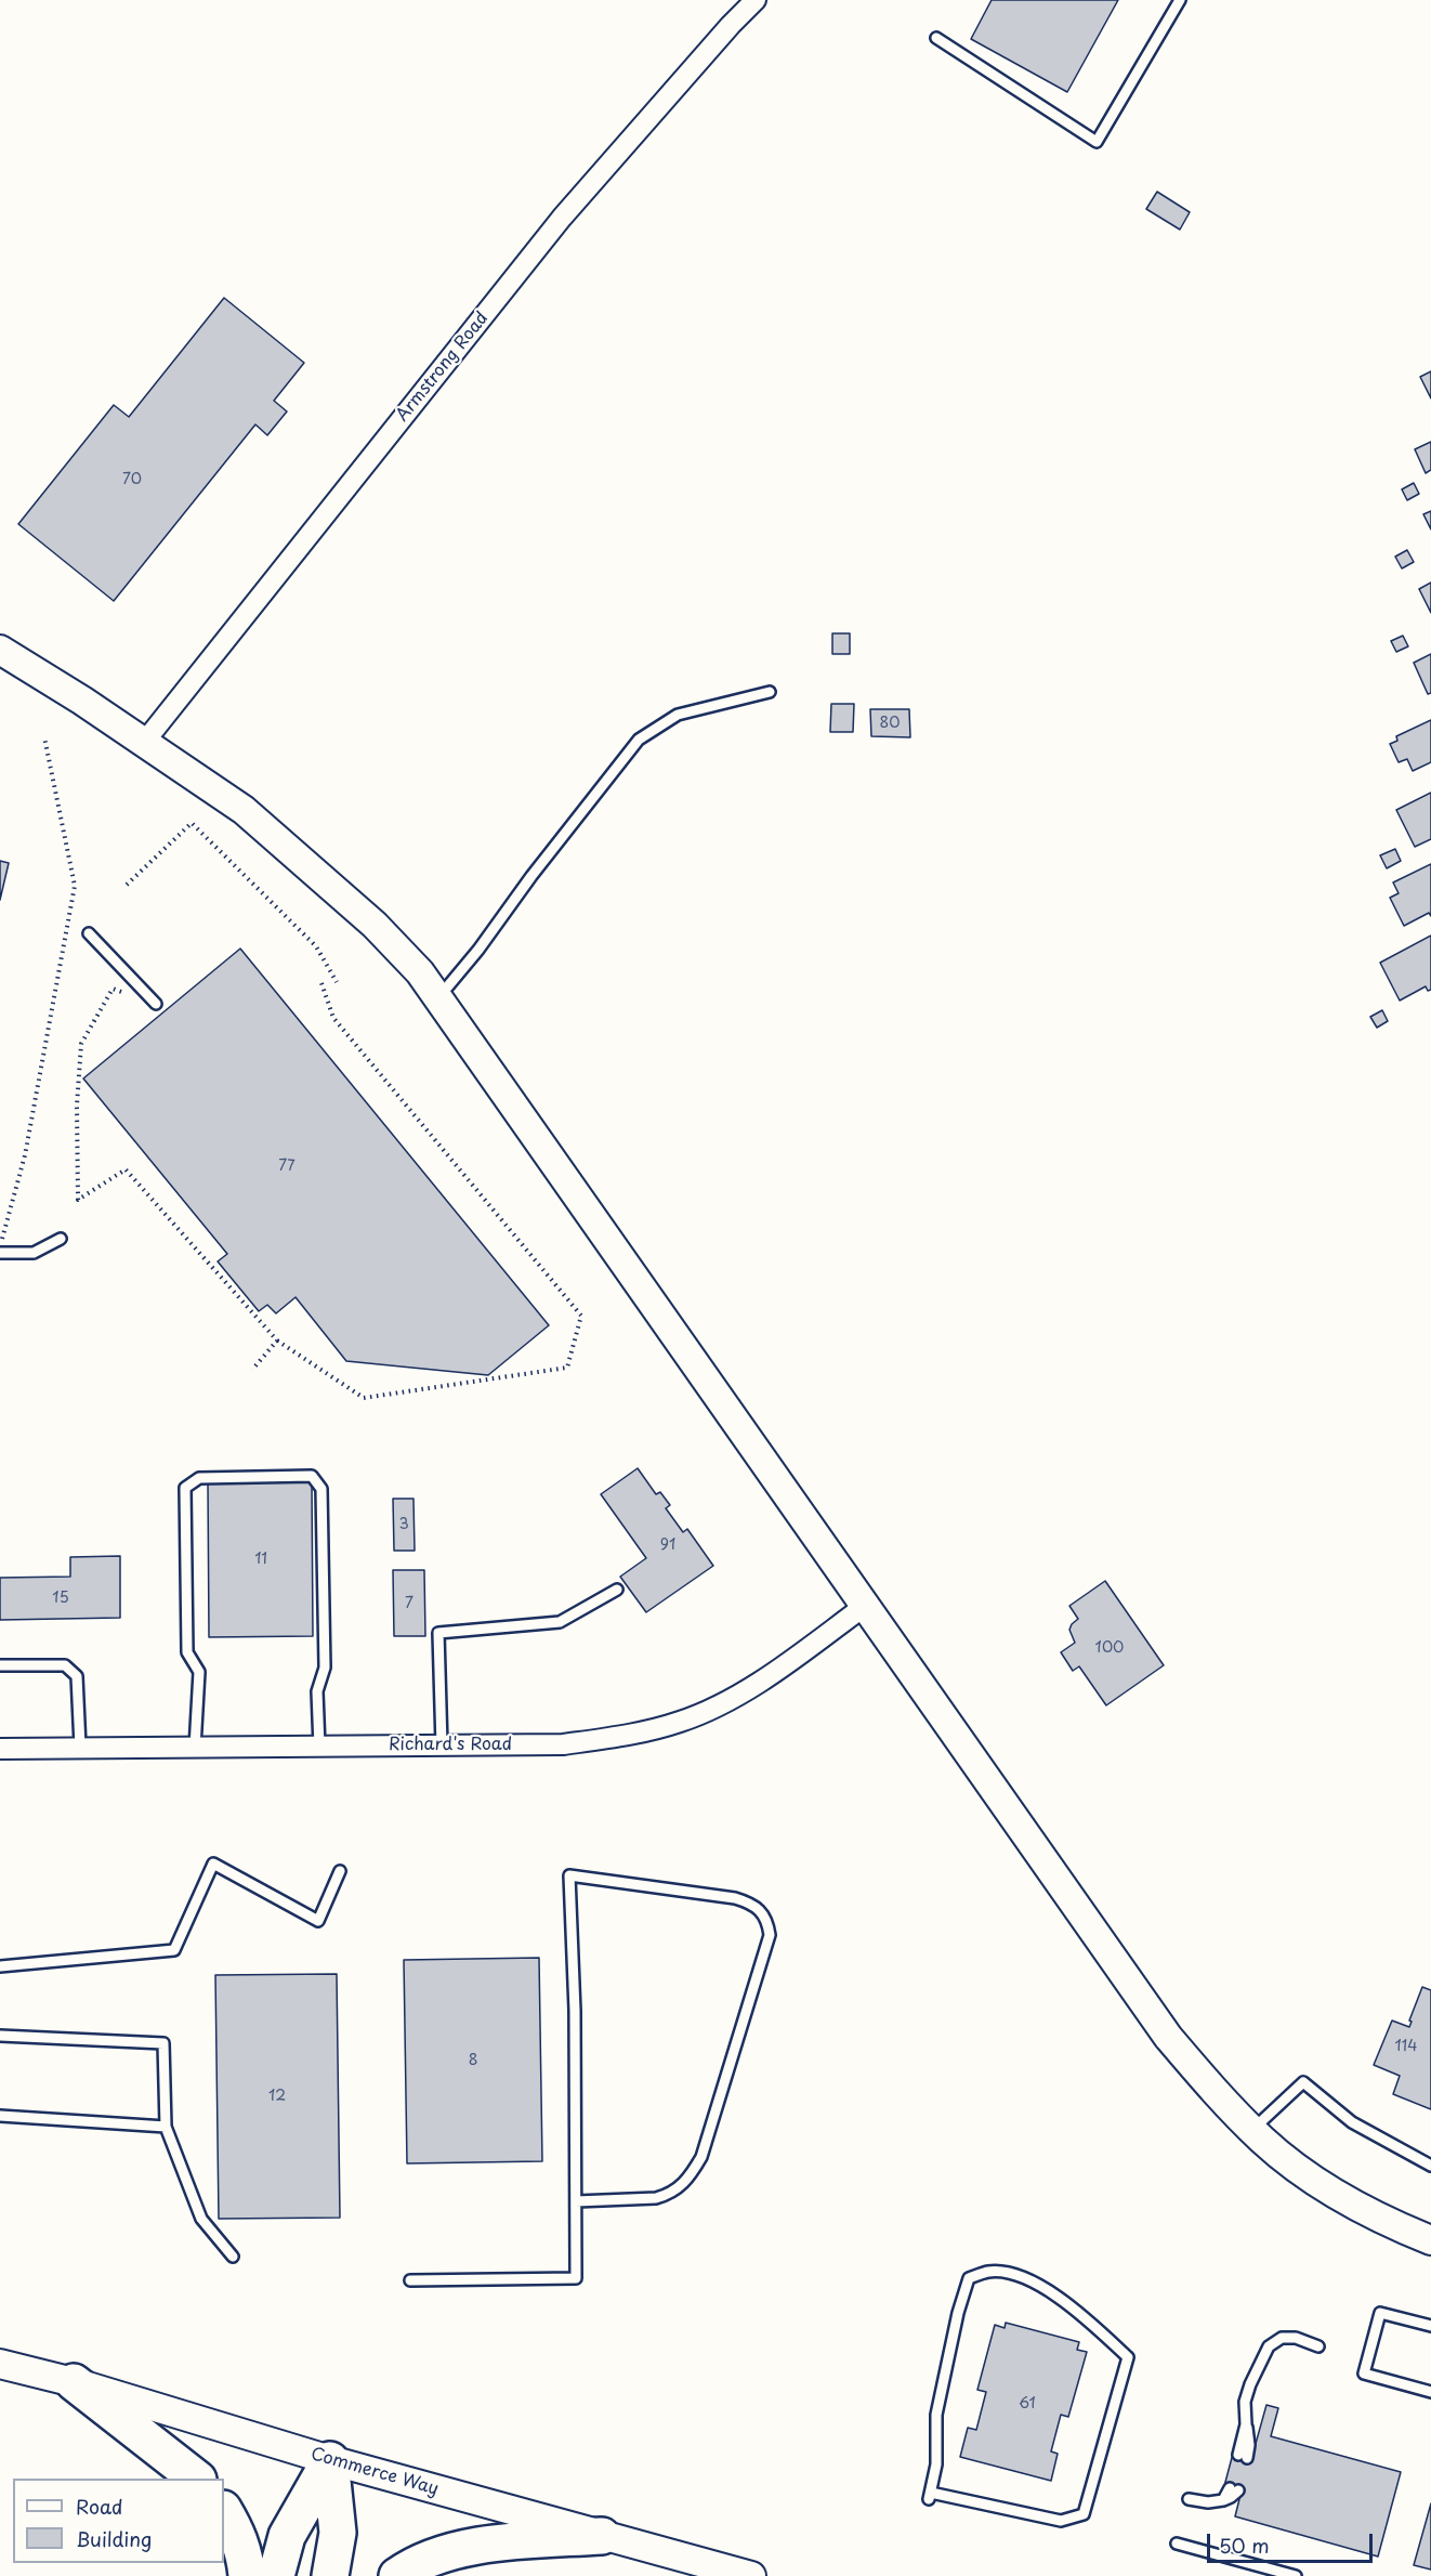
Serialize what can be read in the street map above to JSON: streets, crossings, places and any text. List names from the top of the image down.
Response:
{
  "streets": {
    "street": ["Armstrong Road", "Richard's Road", "Commerce Way"]
  },
  "house_numbers": [
    "70",
    "80",
    "77",
    "3",
    "91",
    "11",
    "15",
    "7",
    "100",
    "114",
    "8",
    "12",
    "61"
  ],
  "legend": ["Road", "Building"],
  "scale_bar": "50 m"
}
